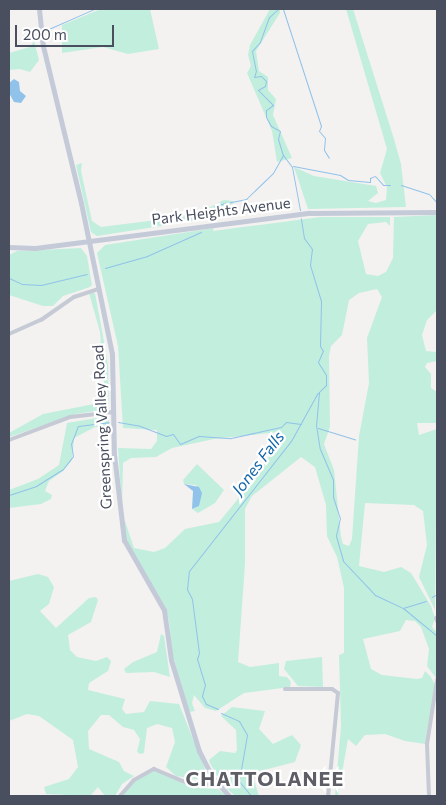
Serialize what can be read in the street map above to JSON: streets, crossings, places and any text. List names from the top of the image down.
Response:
{
  "streets": {
    "main road": ["Park Heights Avenue", "Greenspring Valley Road"]
  },
  "crossings": [
    ["Park Heights Avenue", "Greenspring Valley Road"]
  ],
  "districts": ["CHATTOLANEE"],
  "water": ["Jones Falls"],
  "scale_bar": "200 m"
}
